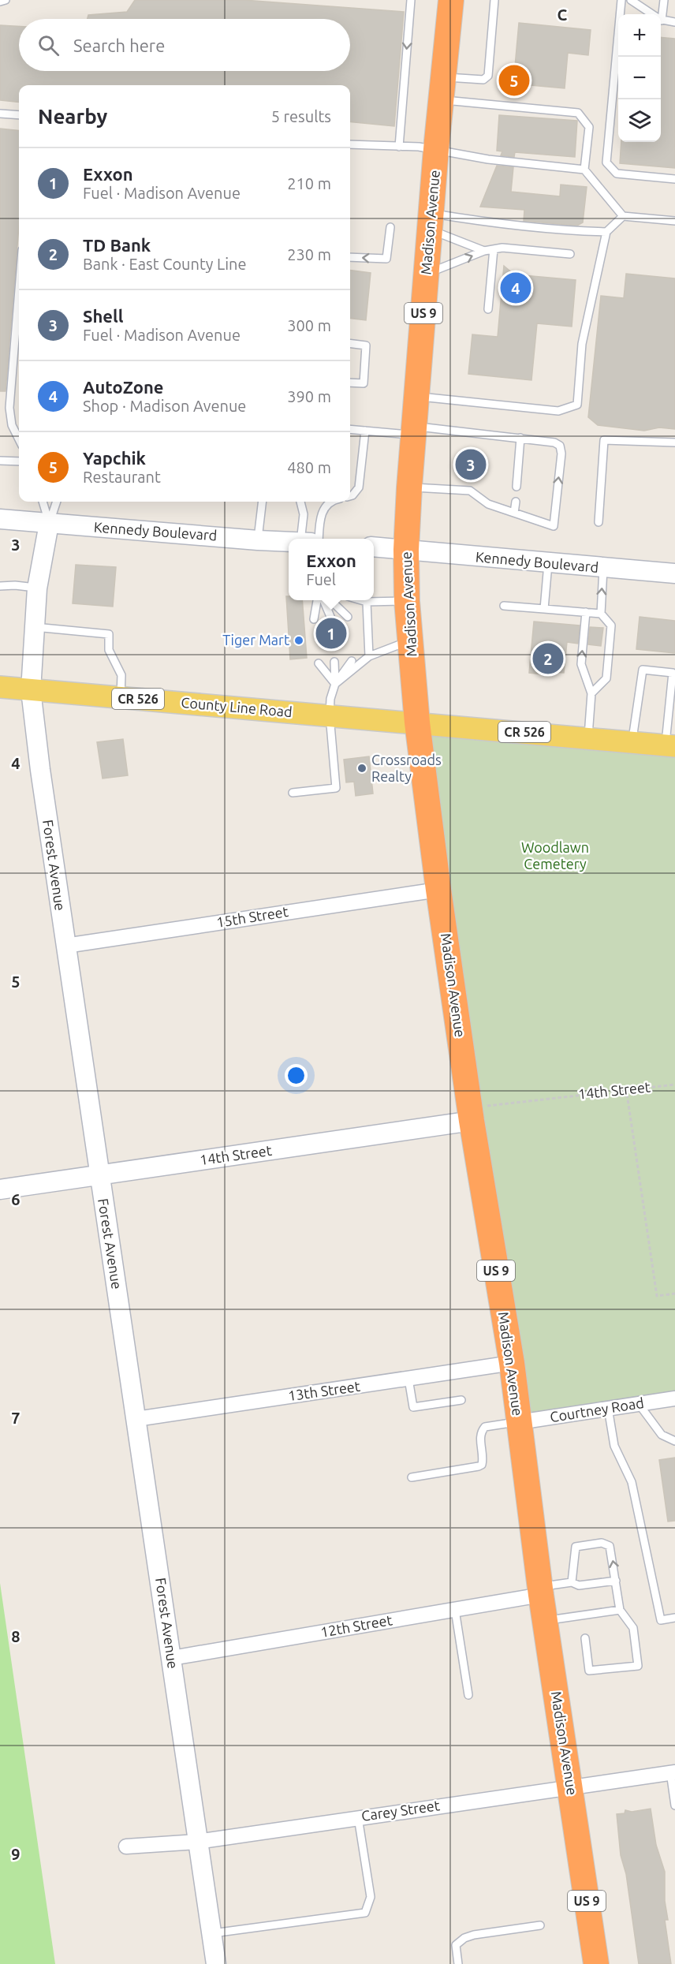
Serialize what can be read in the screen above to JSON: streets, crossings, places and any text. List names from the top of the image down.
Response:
{
  "streets": {
    "highway": ["Madison Avenue", "US 9"],
    "main road": ["CR 526", "County Line Road"],
    "street": [
      "Kennedy Boulevard",
      "Forest Avenue",
      "15th Street",
      "14th Street",
      "13th Street",
      "Courtney Road",
      "12th Street",
      "Carey Street"
    ]
  },
  "crossings": [
    ["Madison Avenue", "Kennedy Boulevard"],
    ["Madison Avenue", "CR 526"],
    ["Madison Avenue", "County Line Road"],
    ["Madison Avenue", "15th Street"],
    ["Madison Avenue", "14th Street"],
    ["Madison Avenue", "13th Street"],
    ["Madison Avenue", "Courtney Road"],
    ["Madison Avenue", "12th Street"],
    ["Madison Avenue", "Carey Street"],
    ["Kennedy Boulevard", "Forest Avenue"],
    ["CR 526", "County Line Road"],
    ["County Line Road", "Forest Avenue"],
    ["Forest Avenue", "15th Street"],
    ["Forest Avenue", "14th Street"],
    ["Forest Avenue", "13th Street"],
    ["Forest Avenue", "12th Street"],
    ["Forest Avenue", "Carey Street"]
  ],
  "parks": ["Woodlawn Cemetery"],
  "places": ["Tiger Mart", "Crossroads Realty"],
  "page": {
    "map_buttons": ["+", "−"],
    "search": "Search here",
    "pins": [
      "5",
      "4",
      "3",
      "1",
      "2"
    ],
    "heading": ["Nearby", "5 results"],
    "list": [
      {
        "mark": "1",
        "name": "Exxon",
        "note": "Fuel · Madison Avenue",
        "value": "210 m"
      },
      {
        "mark": "2",
        "name": "TD Bank",
        "note": "Bank · East County Line",
        "value": "230 m"
      },
      {
        "mark": "3",
        "name": "Shell",
        "note": "Fuel · Madison Avenue",
        "value": "300 m"
      },
      {
        "mark": "4",
        "name": "AutoZone",
        "note": "Shop · Madison Avenue",
        "value": "390 m"
      },
      {
        "mark": "5",
        "name": "Yapchik",
        "note": "Restaurant",
        "value": "480 m"
      }
    ],
    "popup": ["Exxon", "Fuel"]
  },
  "grid": {
    "columns": ["C"],
    "rows": [
      "3",
      "4",
      "5",
      "6",
      "7",
      "8",
      "9"
    ]
  }
}
